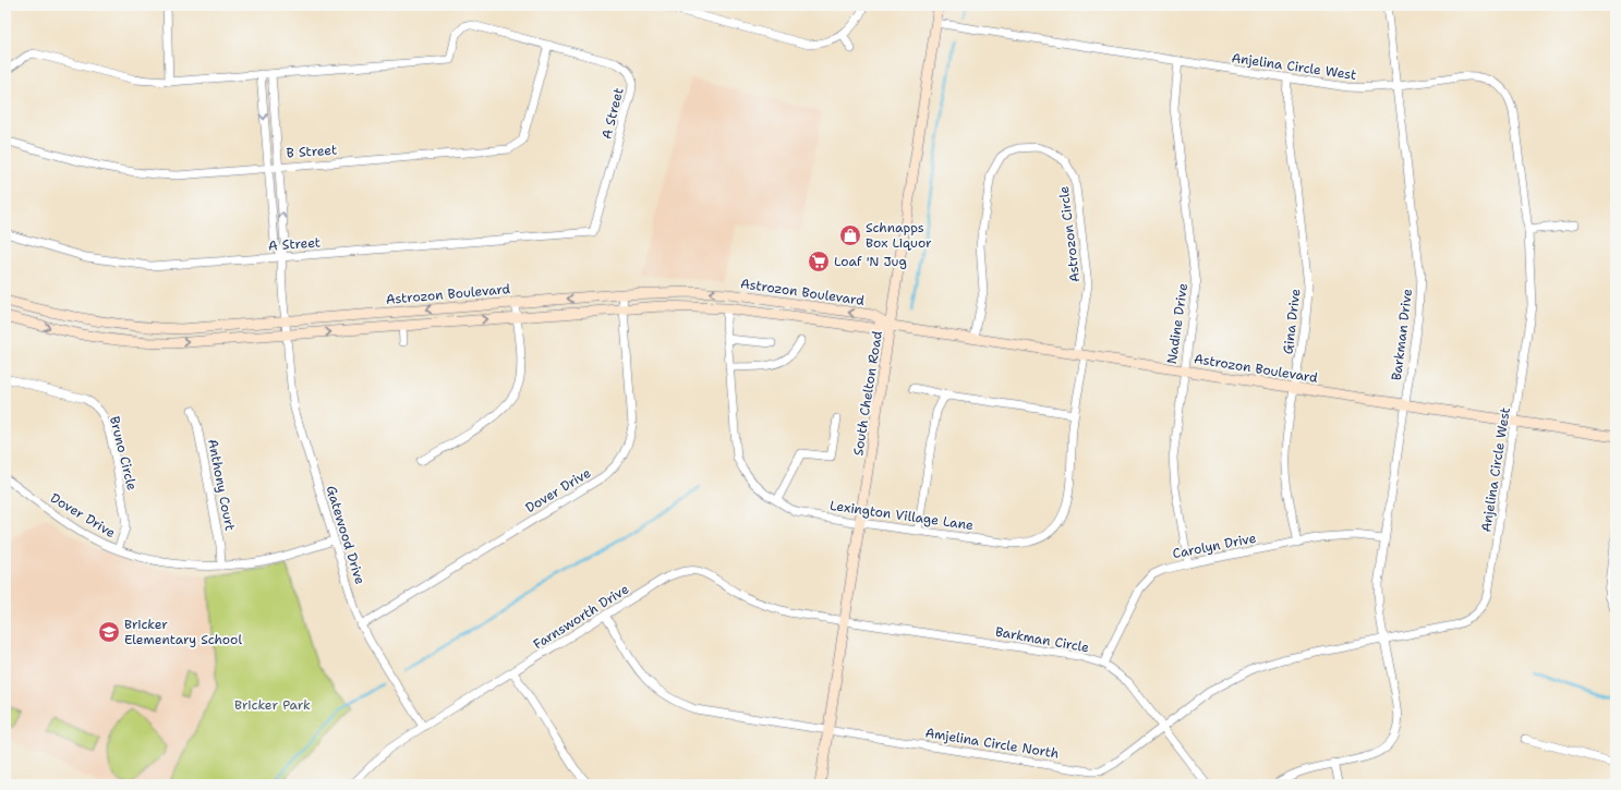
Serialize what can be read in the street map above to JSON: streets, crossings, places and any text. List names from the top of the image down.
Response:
{
  "streets": {
    "main road": ["Astrozon Boulevard", "South Chelton Road"],
    "street": [
      "Anjelina Circle West",
      "A Street",
      "B Street",
      "Astrozon Circle",
      "Gina Drive",
      "Nadine Drive",
      "Barkman Drive",
      "Bruno Circle",
      "Anthony Court",
      "Dover Drive",
      "Lexington Village Lane",
      "Gatewood Drive",
      "Carolyn Drive",
      "Farnsworth Drive",
      "Barkman Circle",
      "Amjelina Circle North"
    ]
  },
  "crossings": [
    ["Anjelina Circle West", "Astrozon Boulevard"],
    ["Anjelina Circle West", "Gina Drive"],
    ["Anjelina Circle West", "Nadine Drive"],
    ["Anjelina Circle West", "Barkman Drive"],
    ["Anjelina Circle West", "South Chelton Road"],
    ["Anjelina Circle West", "Amjelina Circle North"],
    ["A Street", "B Street"],
    ["A Street", "Gatewood Drive"],
    ["Astrozon Circle", "Astrozon Boulevard"],
    ["Astrozon Circle", "Lexington Village Lane"],
    ["Astrozon Boulevard", "Gina Drive"],
    ["Astrozon Boulevard", "Nadine Drive"],
    ["Astrozon Boulevard", "Barkman Drive"],
    ["Astrozon Boulevard", "South Chelton Road"],
    ["Astrozon Boulevard", "Dover Drive"],
    ["Astrozon Boulevard", "Lexington Village Lane"],
    ["Astrozon Boulevard", "Gatewood Drive"],
    ["Gina Drive", "Carolyn Drive"],
    ["Nadine Drive", "Carolyn Drive"],
    ["Barkman Drive", "Carolyn Drive"],
    ["Barkman Drive", "Amjelina Circle North"],
    ["South Chelton Road", "Lexington Village Lane"],
    ["South Chelton Road", "Farnsworth Drive"],
    ["South Chelton Road", "Barkman Circle"],
    ["South Chelton Road", "Amjelina Circle North"],
    ["Bruno Circle", "Dover Drive"],
    ["Anthony Court", "Dover Drive"],
    ["Dover Drive", "Gatewood Drive"],
    ["Gatewood Drive", "Farnsworth Drive"],
    ["Carolyn Drive", "Barkman Circle"],
    ["Farnsworth Drive", "Barkman Circle"],
    ["Farnsworth Drive", "Amjelina Circle North"],
    ["Barkman Circle", "Amjelina Circle North"]
  ],
  "parks": ["Bricker Park"],
  "places": {
    "shop": ["Schnapps Box Liquor"],
    "supermarket": ["Loaf 'N Jug"],
    "school or university": ["Bricker Elementary School"]
  }
}
